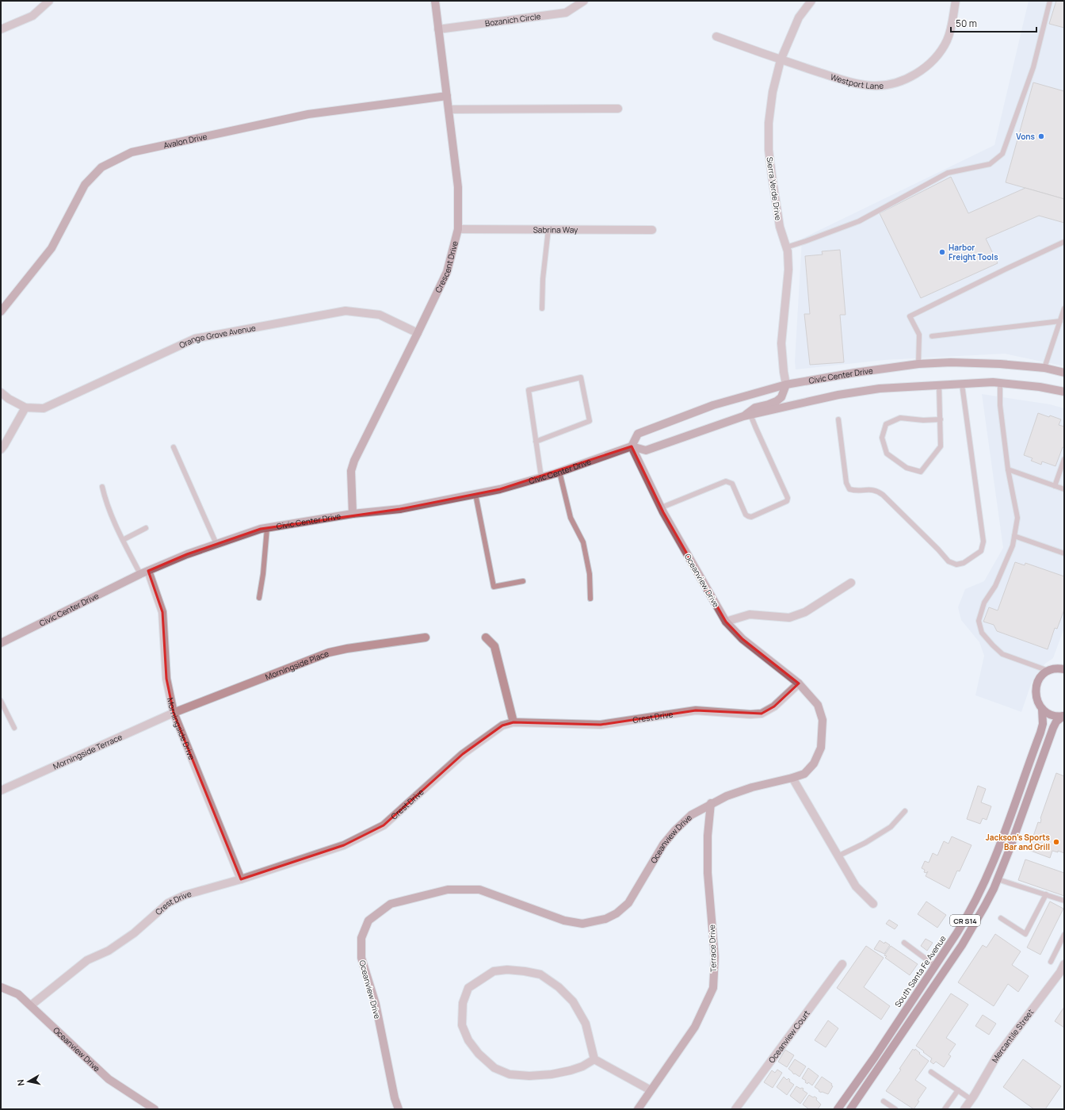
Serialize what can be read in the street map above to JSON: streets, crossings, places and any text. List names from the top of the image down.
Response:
{
  "streets": {
    "main road": ["CR S14", "South Santa Fe Avenue"],
    "street": [
      "Bozanich Circle",
      "Westport Lane",
      "Avalon Drive",
      "Sierra Verde Drive",
      "Sabrina Way",
      "Crescent Drive",
      "Orange Grove Avenue",
      "Civic Center Drive",
      "Oceanview Drive",
      "Morningside Place",
      "Crest Drive",
      "Morningside Drive",
      "Morningside Terrace",
      "Terrace Drive",
      "Mercantile Street",
      "Oceanview Court"
    ]
  },
  "crossings": [
    ["Bozanich Circle", "Crescent Drive"],
    ["Westport Lane", "Sierra Verde Drive"],
    ["Avalon Drive", "Crescent Drive"],
    ["Sierra Verde Drive", "Civic Center Drive"],
    ["Sabrina Way", "Crescent Drive"],
    ["Crescent Drive", "Orange Grove Avenue"],
    ["Crescent Drive", "Civic Center Drive"],
    ["Civic Center Drive", "Oceanview Drive"],
    ["Civic Center Drive", "Morningside Drive"],
    ["Oceanview Drive", "Crest Drive"],
    ["Oceanview Drive", "Terrace Drive"],
    ["Morningside Place", "Morningside Drive"],
    ["Morningside Place", "Morningside Terrace"],
    ["Crest Drive", "Morningside Drive"],
    ["Morningside Drive", "Morningside Terrace"],
    ["CR S14", "South Santa Fe Avenue"]
  ],
  "places": ["Vons", "Harbor Freight Tools", "Jackson's Sports Bar and Grill"],
  "scale_bar": "50 m",
  "north": "left"
}
